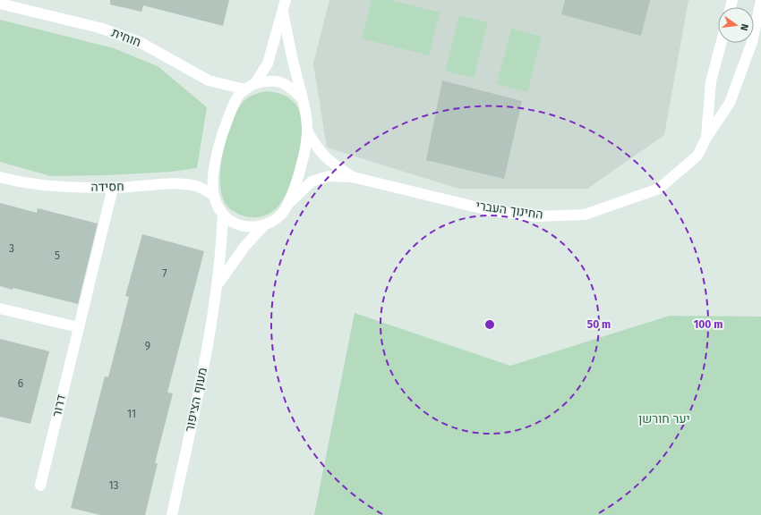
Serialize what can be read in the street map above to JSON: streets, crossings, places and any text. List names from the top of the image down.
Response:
{
  "streets": {
    "street": [
      "חוחית",
      "חסידה",
      "החינוך העברי",
      "מעוף הציפור",
      "דרור"
    ]
  },
  "crossings": [
    ["חוחית", "חסידה"],
    ["חוחית", "החינוך העברי"],
    ["חוחית", "מעוף הציפור"],
    ["חסידה", "החינוך העברי"],
    ["חסידה", "מעוף הציפור"],
    ["חסידה", "דרור"],
    ["החינוך העברי", "מעוף הציפור"]
  ],
  "parks": ["יער חורשן"],
  "house_numbers": [
    "3",
    "5",
    "7",
    "9",
    "6",
    "11",
    "13"
  ],
  "north": "right",
  "rings": ["50 m", "100 m"]
}
